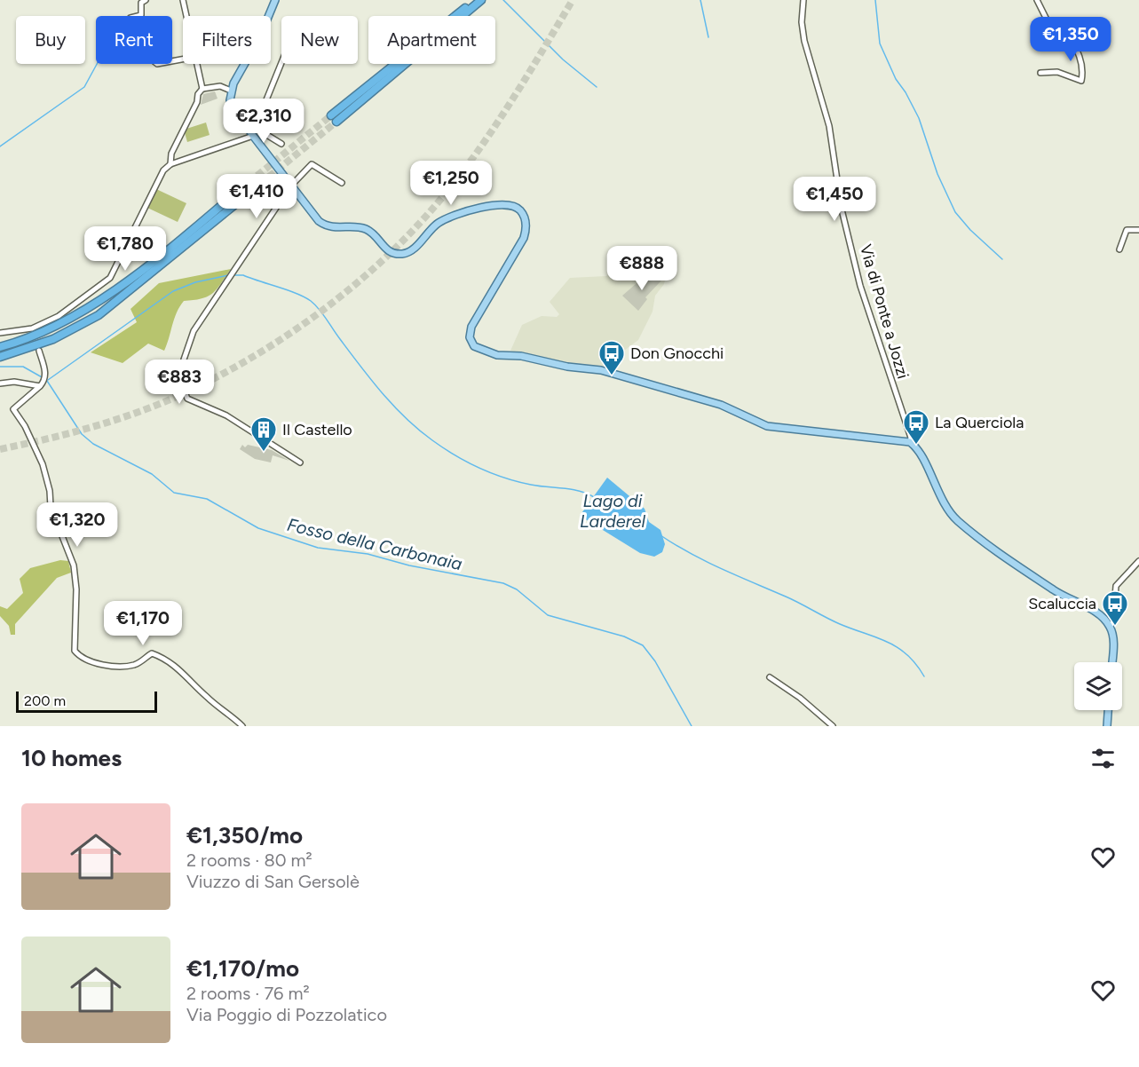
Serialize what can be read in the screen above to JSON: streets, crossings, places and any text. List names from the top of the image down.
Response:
{
  "streets": {
    "street": ["Via di Ponte a Jozzi"]
  },
  "water": ["Lago di Larderel", "Fosso della Carbonaia"],
  "places": {
    "bus stop": ["Don Gnocchi", "La Querciola", "Scaluccia"],
    "building": ["Il Castello"]
  },
  "scale_bar": "200 m",
  "page": {
    "chip": [
      "Buy",
      "Rent",
      "Filters",
      "New",
      "Apartment"
    ],
    "price": [
      "€1,350",
      "€2,310",
      "€1,250",
      "€1,410",
      "€1,450",
      "€1,780",
      "€888",
      "€883",
      "€1,320",
      "€1,170"
    ],
    "scale": "200 m",
    "heading": "10 homes",
    "list": [
      {
        "name": "€1,350/mo",
        "note": "2 rooms · 80 m² · Viuzzo di San Gersolè"
      },
      {
        "name": "€1,170/mo",
        "note": "2 rooms · 76 m² · Via Poggio di Pozzolatico"
      }
    ]
  }
}
